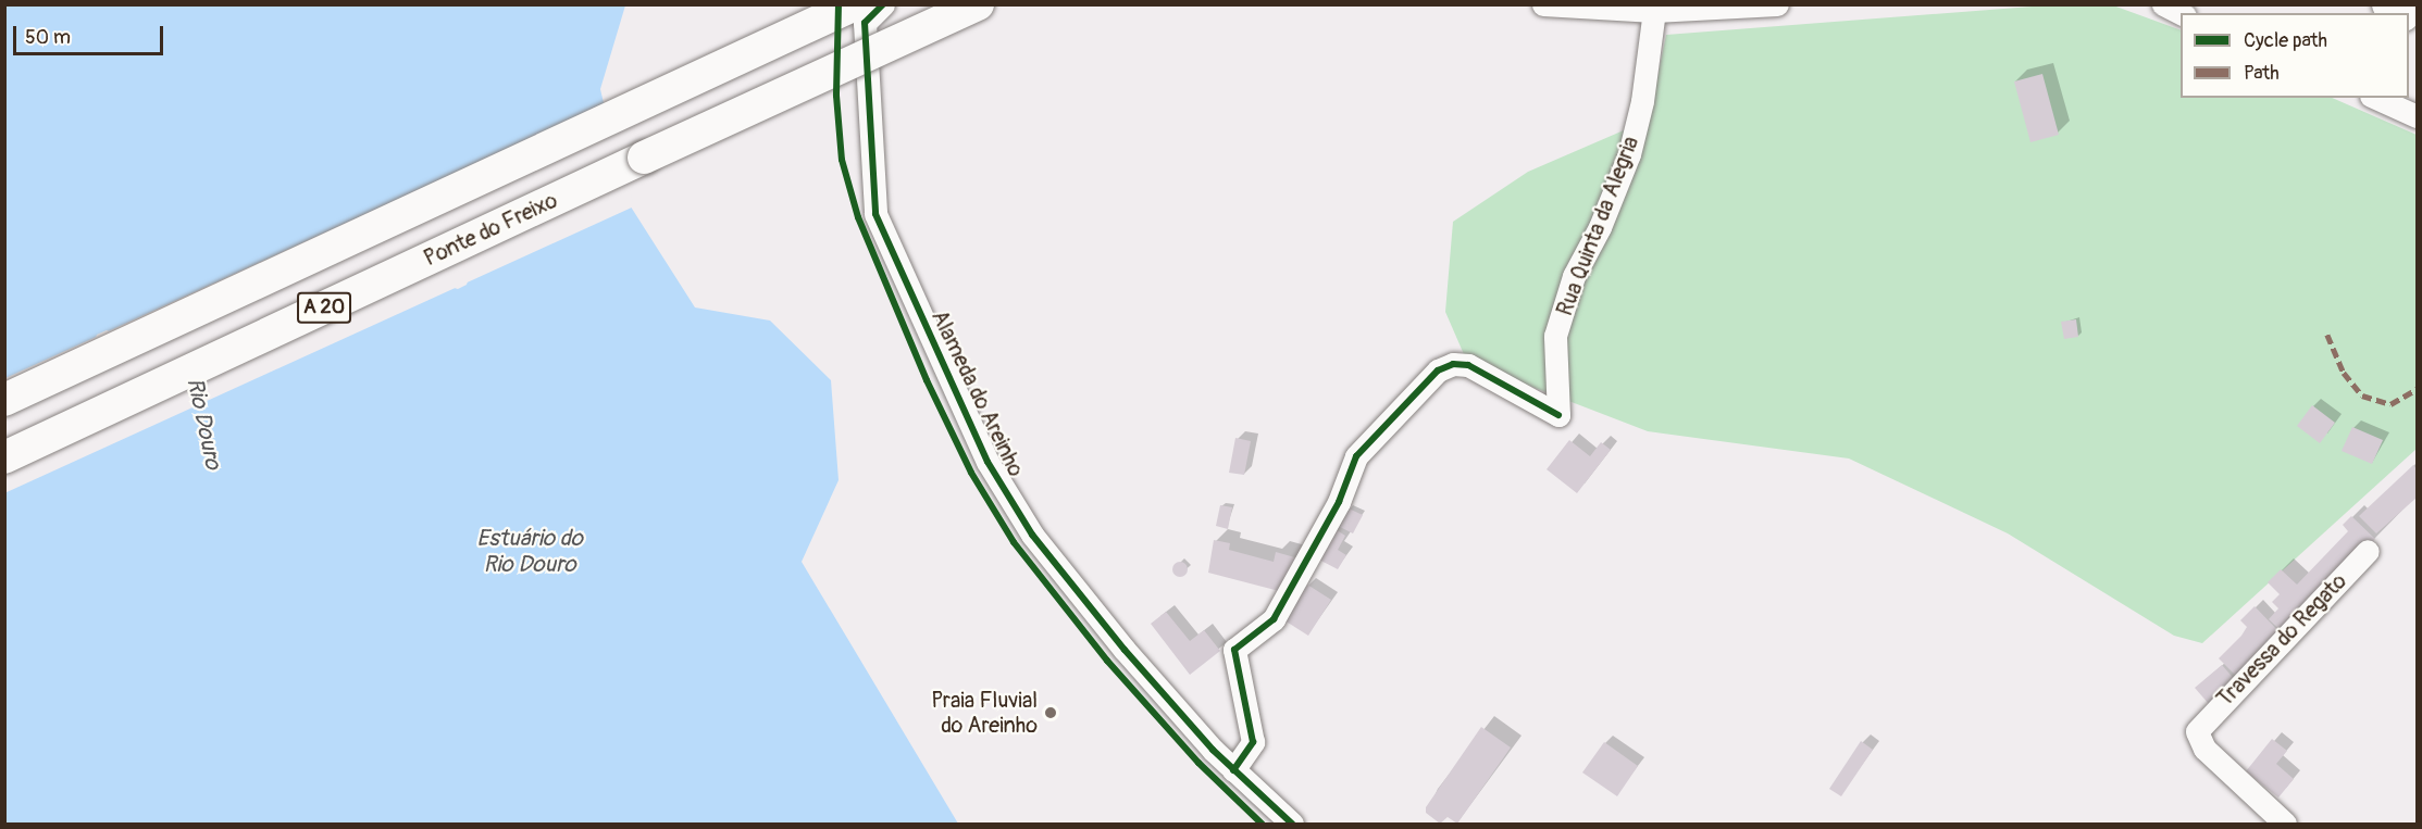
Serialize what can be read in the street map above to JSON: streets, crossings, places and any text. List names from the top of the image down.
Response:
{
  "streets": {
    "highway": ["Ponte do Freixo", "A 20"],
    "street": ["Rua Quinta da Alegria", "Alameda do Areinho", "Travessa do Regato"]
  },
  "crossings": [
    ["Rua Quinta da Alegria", "Alameda do Areinho"]
  ],
  "water": ["Rio Douro", "Estuário do Rio Douro"],
  "places": ["Praia Fluvial do Areinho"],
  "legend": ["Cycle path", "Path"],
  "scale_bar": "50 m"
}
